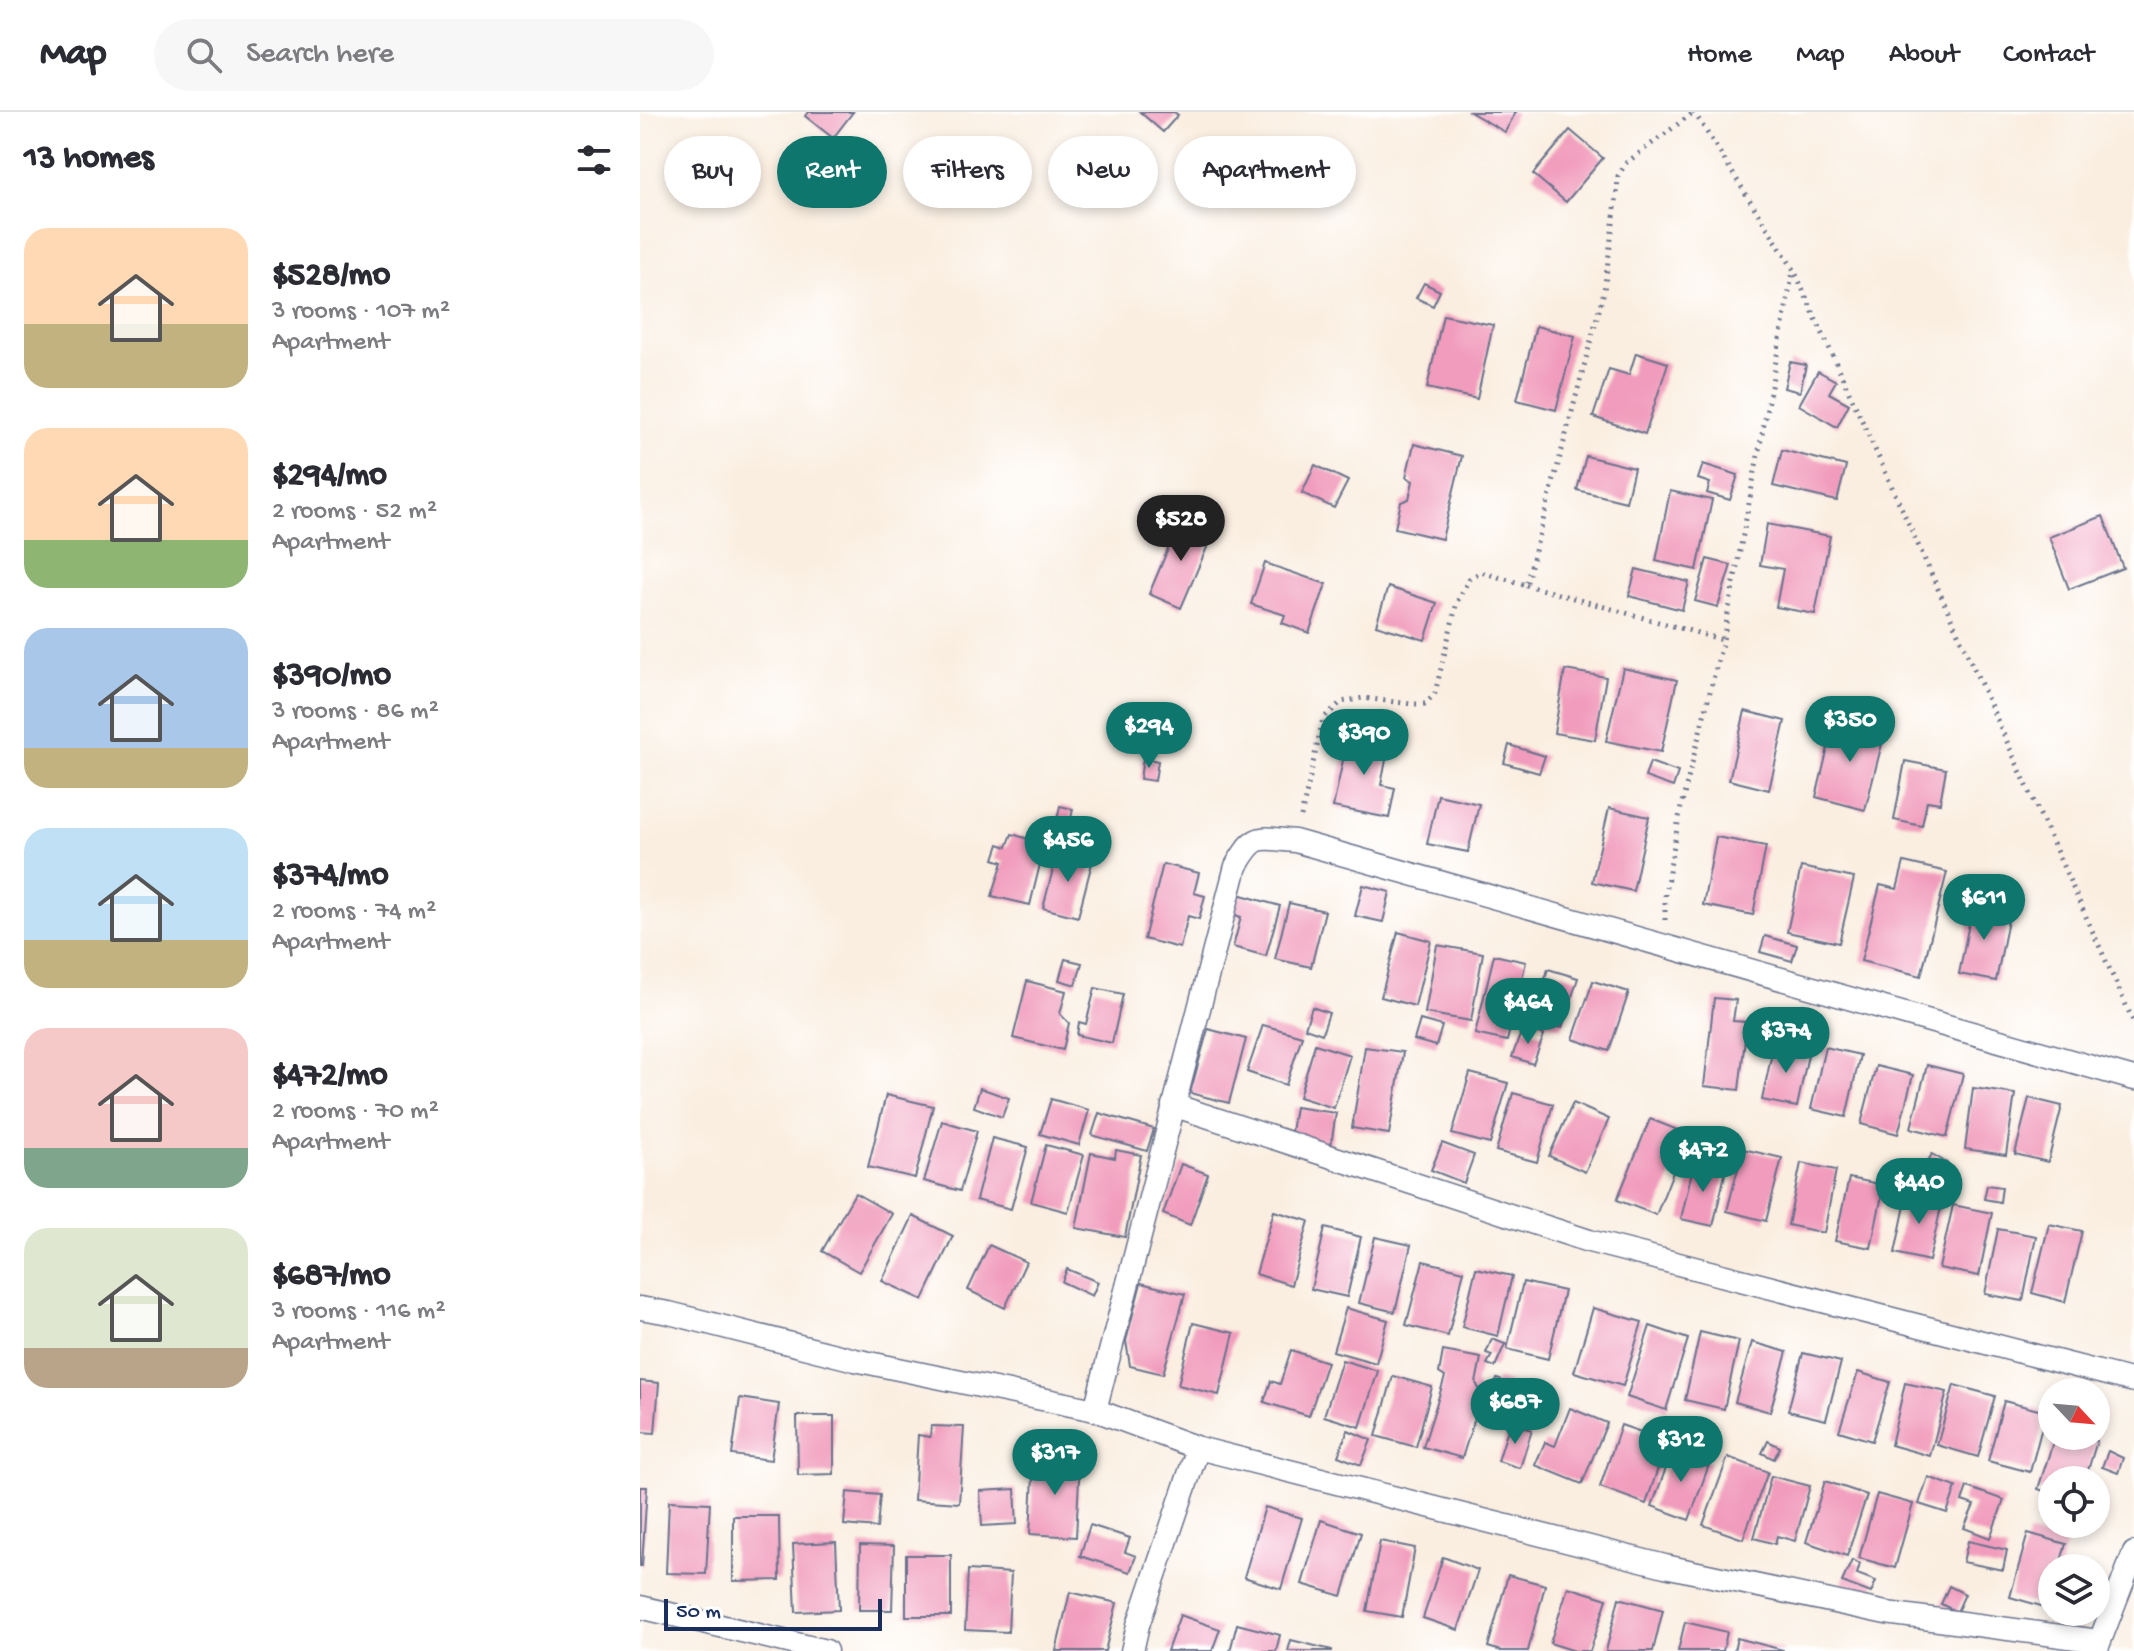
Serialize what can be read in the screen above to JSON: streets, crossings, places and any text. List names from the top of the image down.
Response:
{
  "scale_bar": "50 m",
  "north": "bottom right",
  "page": {
    "header": "Map",
    "search": "Search here",
    "nav": [
      "Home",
      "Map",
      "About",
      "Contact"
    ],
    "heading": "13 homes",
    "chip": [
      "Buy",
      "Rent",
      "Filters",
      "New",
      "Apartment"
    ],
    "list": [
      {
        "name": "$528/mo",
        "note": "3 rooms · 107 m² · Apartment"
      },
      {
        "name": "$294/mo",
        "note": "2 rooms · 52 m² · Apartment"
      },
      {
        "name": "$390/mo",
        "note": "3 rooms · 86 m² · Apartment"
      },
      {
        "name": "$374/mo",
        "note": "2 rooms · 74 m² · Apartment"
      },
      {
        "name": "$472/mo",
        "note": "2 rooms · 70 m² · Apartment"
      },
      {
        "name": "$687/mo",
        "note": "3 rooms · 116 m² · Apartment"
      }
    ],
    "price": [
      "$528",
      "$350",
      "$294",
      "$390",
      "$456",
      "$611",
      "$464",
      "$374",
      "$472",
      "$440",
      "$687",
      "$312",
      "$317"
    ],
    "scale": "50 m"
  }
}
